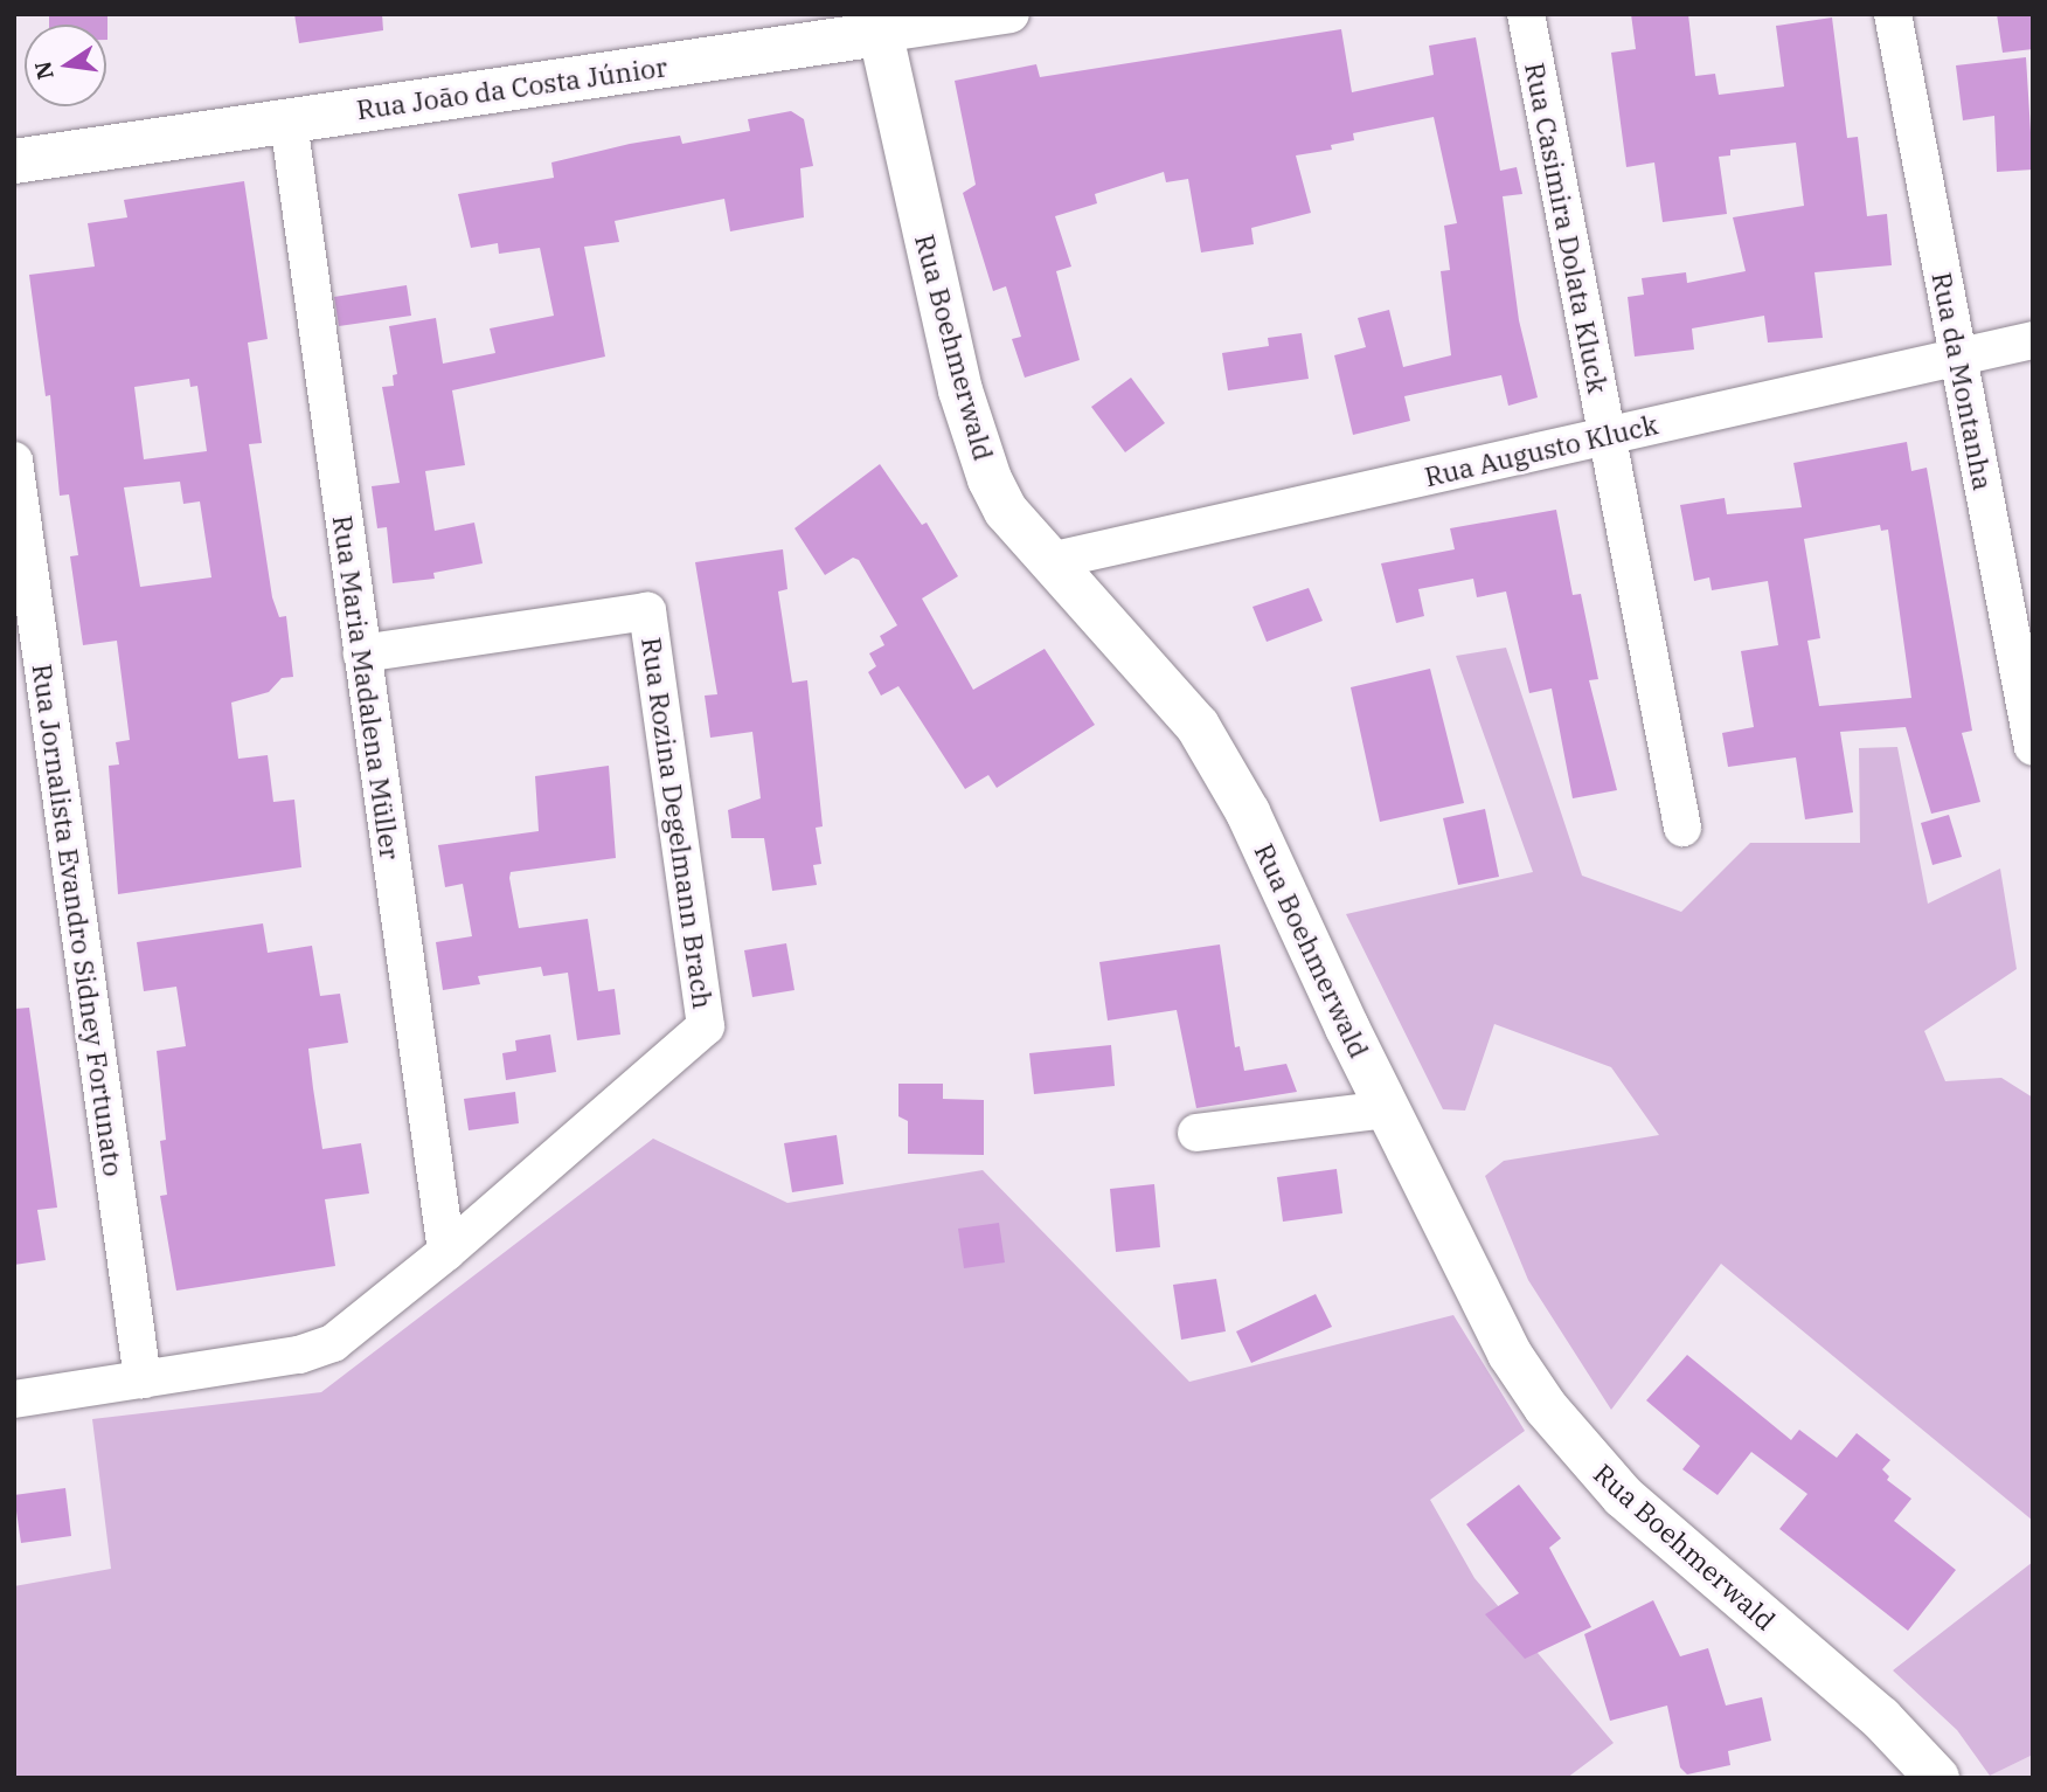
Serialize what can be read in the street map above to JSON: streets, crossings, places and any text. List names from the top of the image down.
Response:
{
  "streets": {
    "main road": ["Rua João da Costa Júnior", "Rua Boehmerwald"],
    "street": [
      "Rua Casimira Dolata Kluck",
      "Rua da Montanha",
      "Rua Augusto Kluck",
      "Rua Maria Madalena Müller",
      "Rua Rozina Degelmann Brach",
      "Rua Jornalista Evandro Sidney Fortunato"
    ]
  },
  "crossings": [
    ["Rua João da Costa Júnior", "Rua Boehmerwald"],
    ["Rua João da Costa Júnior", "Rua Maria Madalena Müller"],
    ["Rua Casimira Dolata Kluck", "Rua Augusto Kluck"],
    ["Rua Boehmerwald", "Rua Augusto Kluck"],
    ["Rua da Montanha", "Rua Augusto Kluck"],
    ["Rua Maria Madalena Müller", "Rua Rozina Degelmann Brach"]
  ],
  "north": "left"
}
